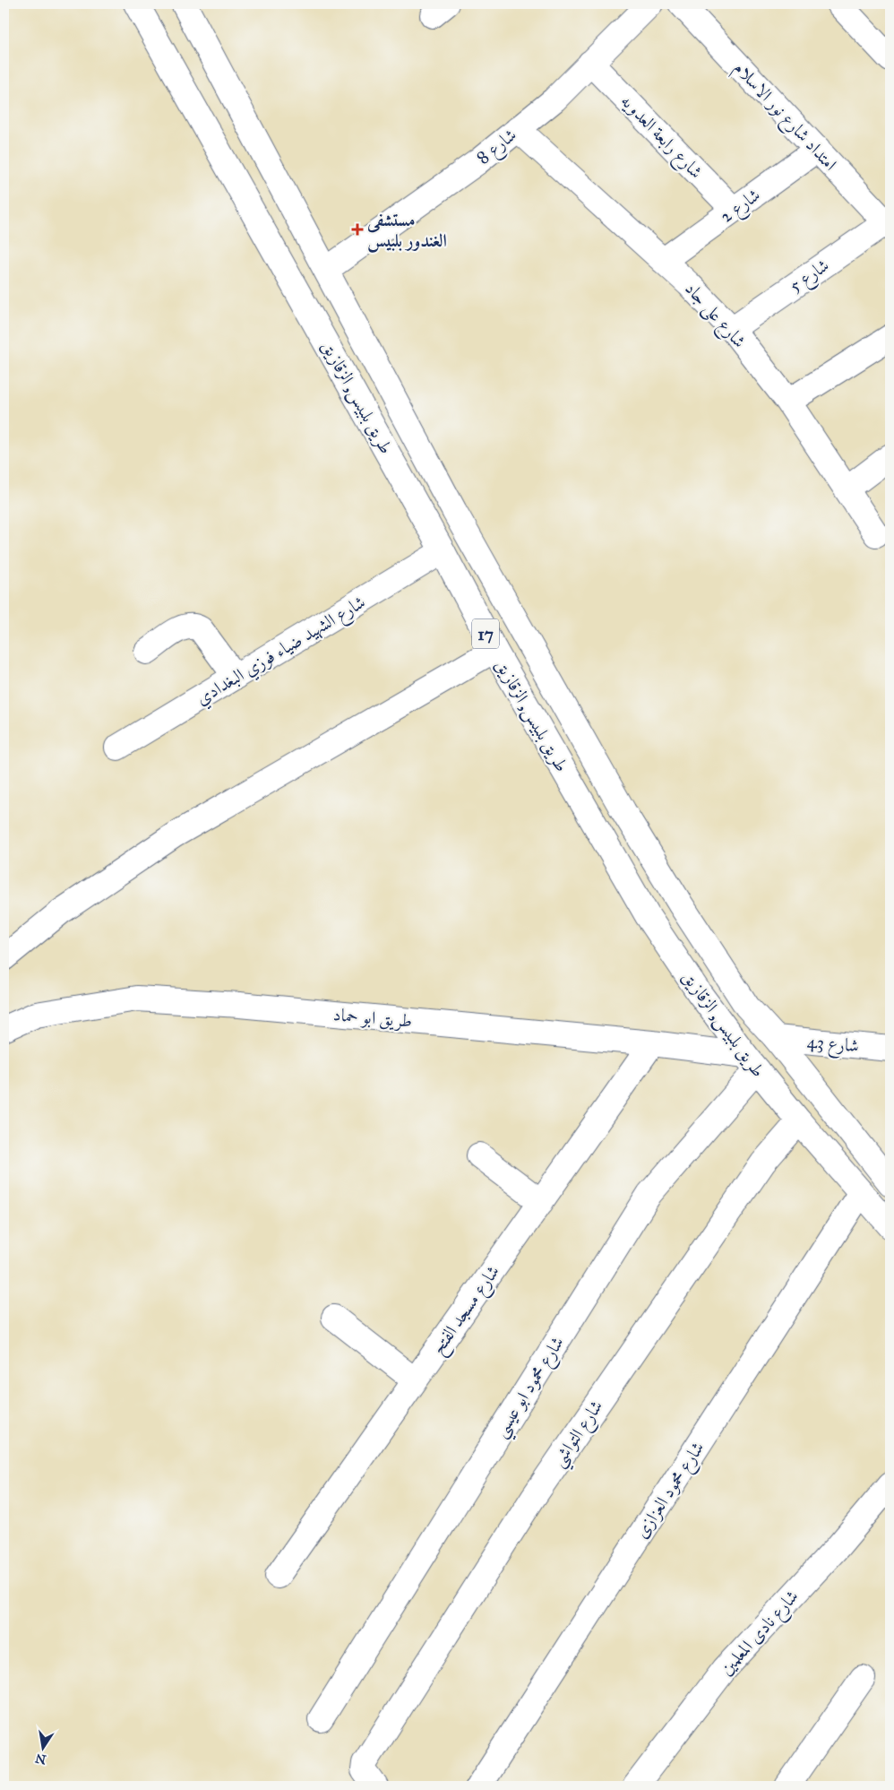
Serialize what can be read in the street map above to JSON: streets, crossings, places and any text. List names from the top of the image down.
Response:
{
  "streets": {
    "main road": [
      "امتداد شارع نور الاسلام",
      "شارع رابعة العدويه",
      "شارع 8",
      "شارع 2",
      "شارع 5",
      "شارع على جاد",
      "طريق بلبيس, الزقازيق",
      "17",
      "شارع الشهيد ضياء فوزي البغدادي",
      "طريق ابو حماد",
      "شارع 43",
      "شارع مسجد الفتح",
      "شارع محمود ابو عيسي",
      "شارع التواشي",
      "شارع محمود العزازى",
      "شارع نادى المعلمين"
    ]
  },
  "crossings": [
    ["امتداد شارع نور الاسلام", "شارع 2"],
    ["امتداد شارع نور الاسلام", "شارع 5"],
    ["شارع رابعة العدويه", "شارع 8"],
    ["شارع رابعة العدويه", "شارع 2"],
    ["شارع 8", "شارع على جاد"],
    ["شارع 8", "طريق بلبيس, الزقازيق"],
    ["شارع 2", "شارع على جاد"],
    ["شارع 5", "شارع على جاد"],
    ["طريق بلبيس, الزقازيق", "شارع الشهيد ضياء فوزي البغدادي"],
    ["طريق بلبيس, الزقازيق", "طريق ابو حماد"],
    ["طريق بلبيس, الزقازيق", "شارع 43"],
    ["طريق بلبيس, الزقازيق", "شارع محمود ابو عيسي"],
    ["طريق بلبيس, الزقازيق", "شارع التواشي"],
    ["طريق بلبيس, الزقازيق", "شارع محمود العزازى"],
    ["طريق ابو حماد", "شارع مسجد الفتح"],
    ["طريق ابو حماد", "شارع محمود ابو عيسي"]
  ],
  "places": {
    "health": ["مستشفى الغندور بلبيس"]
  },
  "north": "bottom"
}
